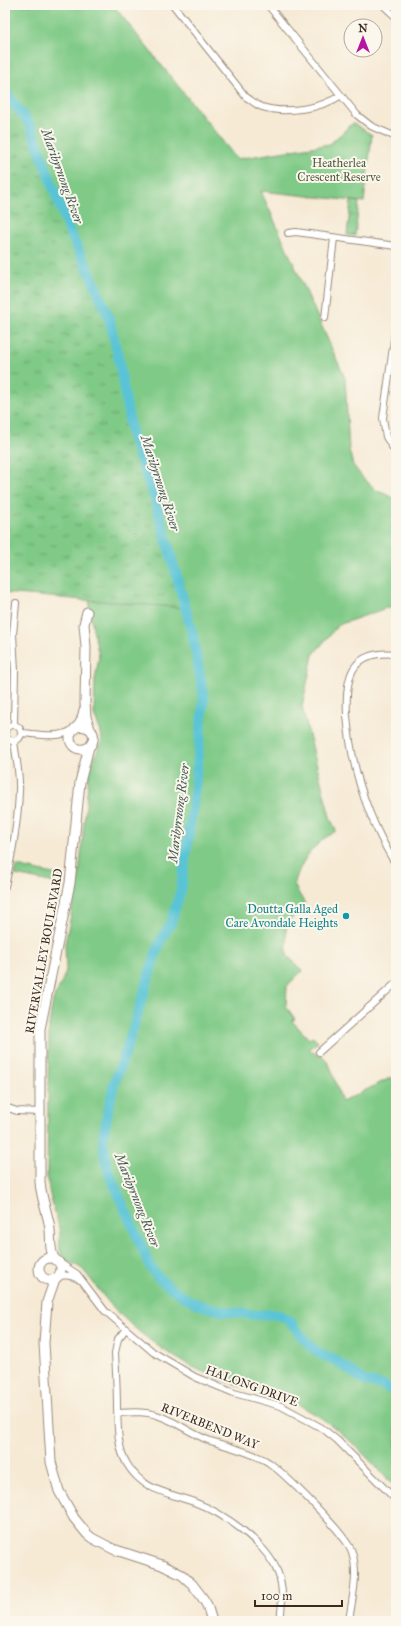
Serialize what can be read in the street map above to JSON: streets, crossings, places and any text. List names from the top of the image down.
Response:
{
  "streets": {
    "street": ["RIVERVALLEY BOULEVARD", "HALONG DRIVE", "RIVERBEND WAY"]
  },
  "crossings": [
    ["RIVERVALLEY BOULEVARD", "HALONG DRIVE"]
  ],
  "water": ["Maribyrnong River"],
  "parks": ["Heatherlea Crescent Reserve"],
  "places": ["Doutta Galla Aged Care Avondale Heights"],
  "scale_bar": "100 m",
  "north": "top"
}
